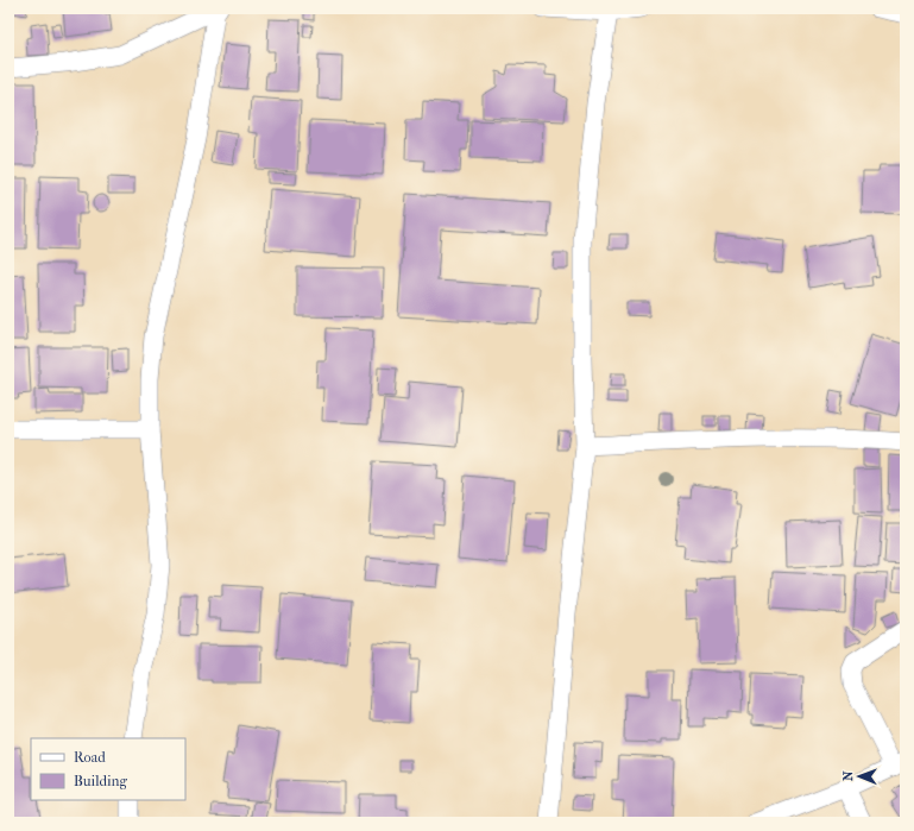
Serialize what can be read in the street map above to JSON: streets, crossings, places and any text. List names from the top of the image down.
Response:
{
  "legend": ["Road", "Building"],
  "north": "left"
}
